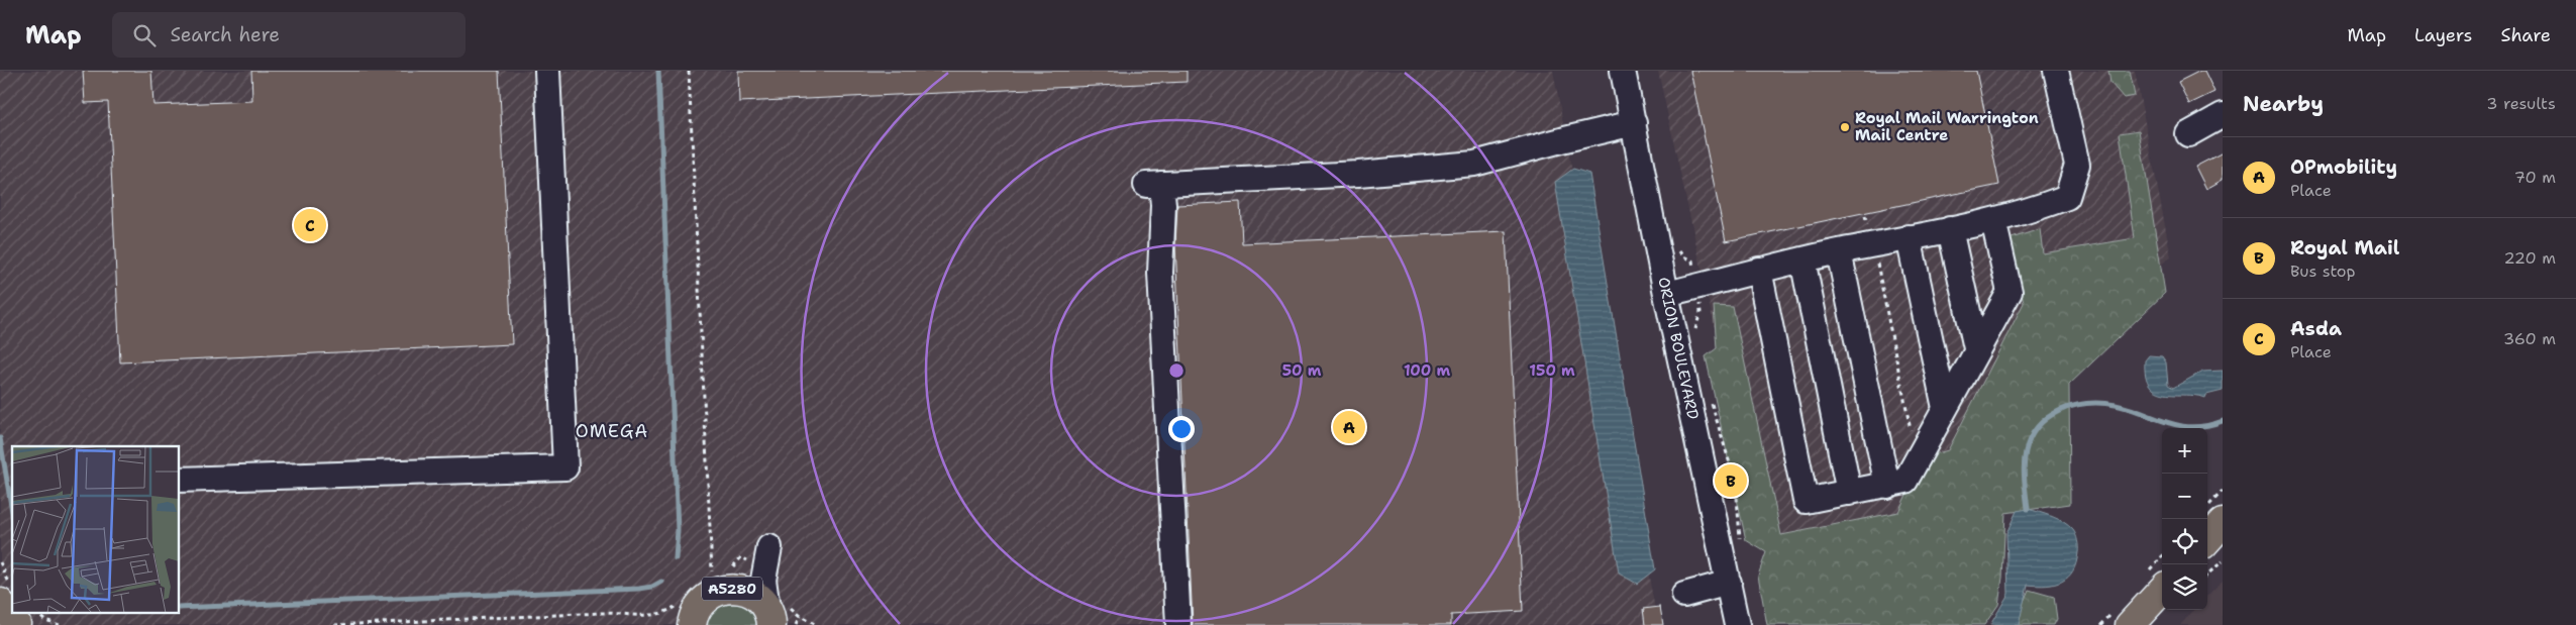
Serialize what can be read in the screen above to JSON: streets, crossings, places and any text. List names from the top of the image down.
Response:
{
  "streets": {
    "main road": ["A5280"],
    "street": ["ORION BOULEVARD"]
  },
  "districts": ["OMEGA"],
  "places": ["Royal Mail Warrington Mail Centre"],
  "page": {
    "header": "Map",
    "search": "Search here",
    "nav": ["Map", "Layers", "Share"],
    "heading": ["Nearby", "3 results"],
    "list": [
      {
        "mark": "A",
        "name": "OPmobility",
        "note": "Place",
        "value": "70 m"
      },
      {
        "mark": "B",
        "name": "Royal Mail",
        "note": "Bus stop",
        "value": "220 m"
      },
      {
        "mark": "C",
        "name": "Asda",
        "note": "Place",
        "value": "360 m"
      }
    ],
    "pins": ["C", "A", "B"],
    "map_buttons": ["+", "−"]
  },
  "rings": ["50 m", "100 m", "150 m"]
}
